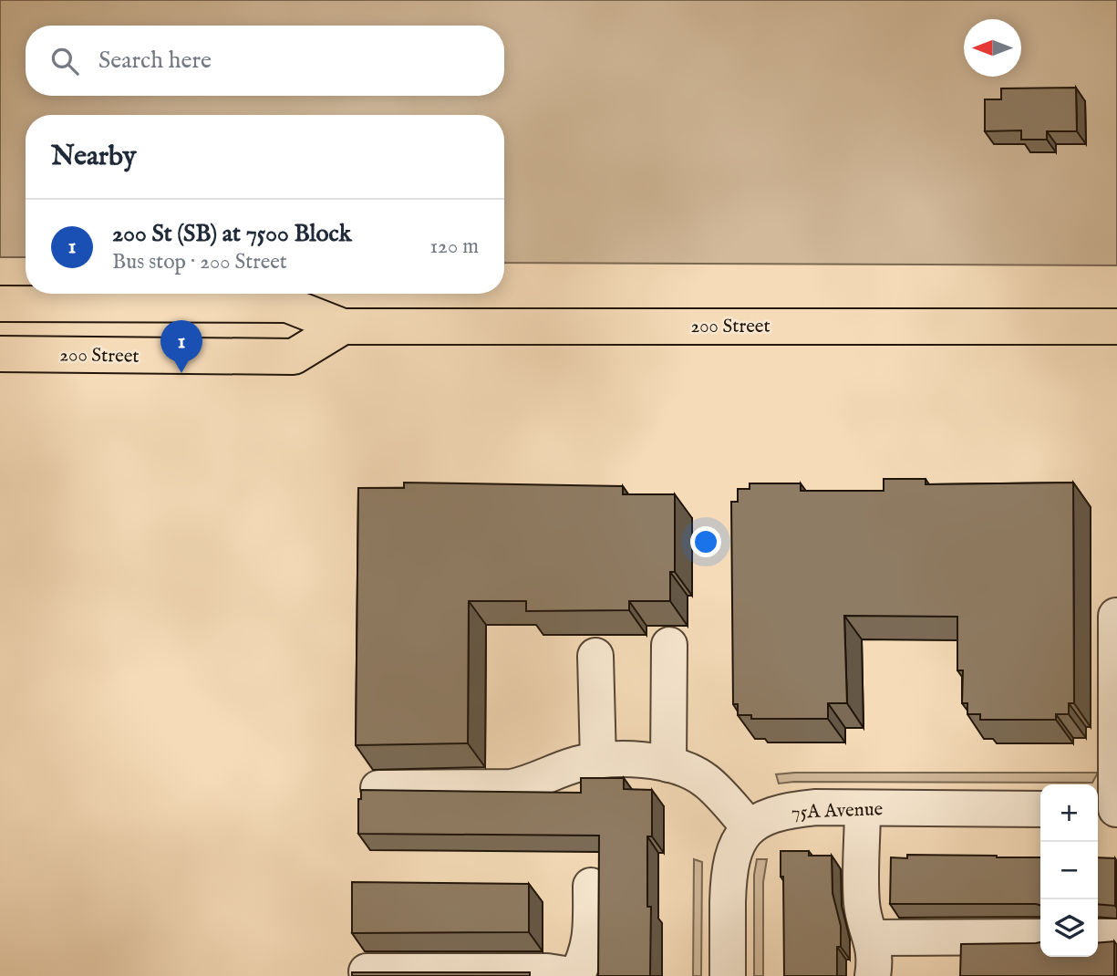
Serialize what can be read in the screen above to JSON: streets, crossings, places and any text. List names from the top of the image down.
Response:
{
  "streets": {
    "main road": ["200 Street"],
    "street": ["75A Avenue"]
  },
  "north": "left",
  "page": {
    "search": "Search here",
    "heading": "Nearby",
    "list": [
      {
        "mark": "1",
        "name": "200 St (SB) at 7500 Block",
        "note": "Bus stop · 200 Street",
        "value": "120 m"
      }
    ],
    "pins": "1",
    "map_buttons": ["+", "−"]
  }
}
